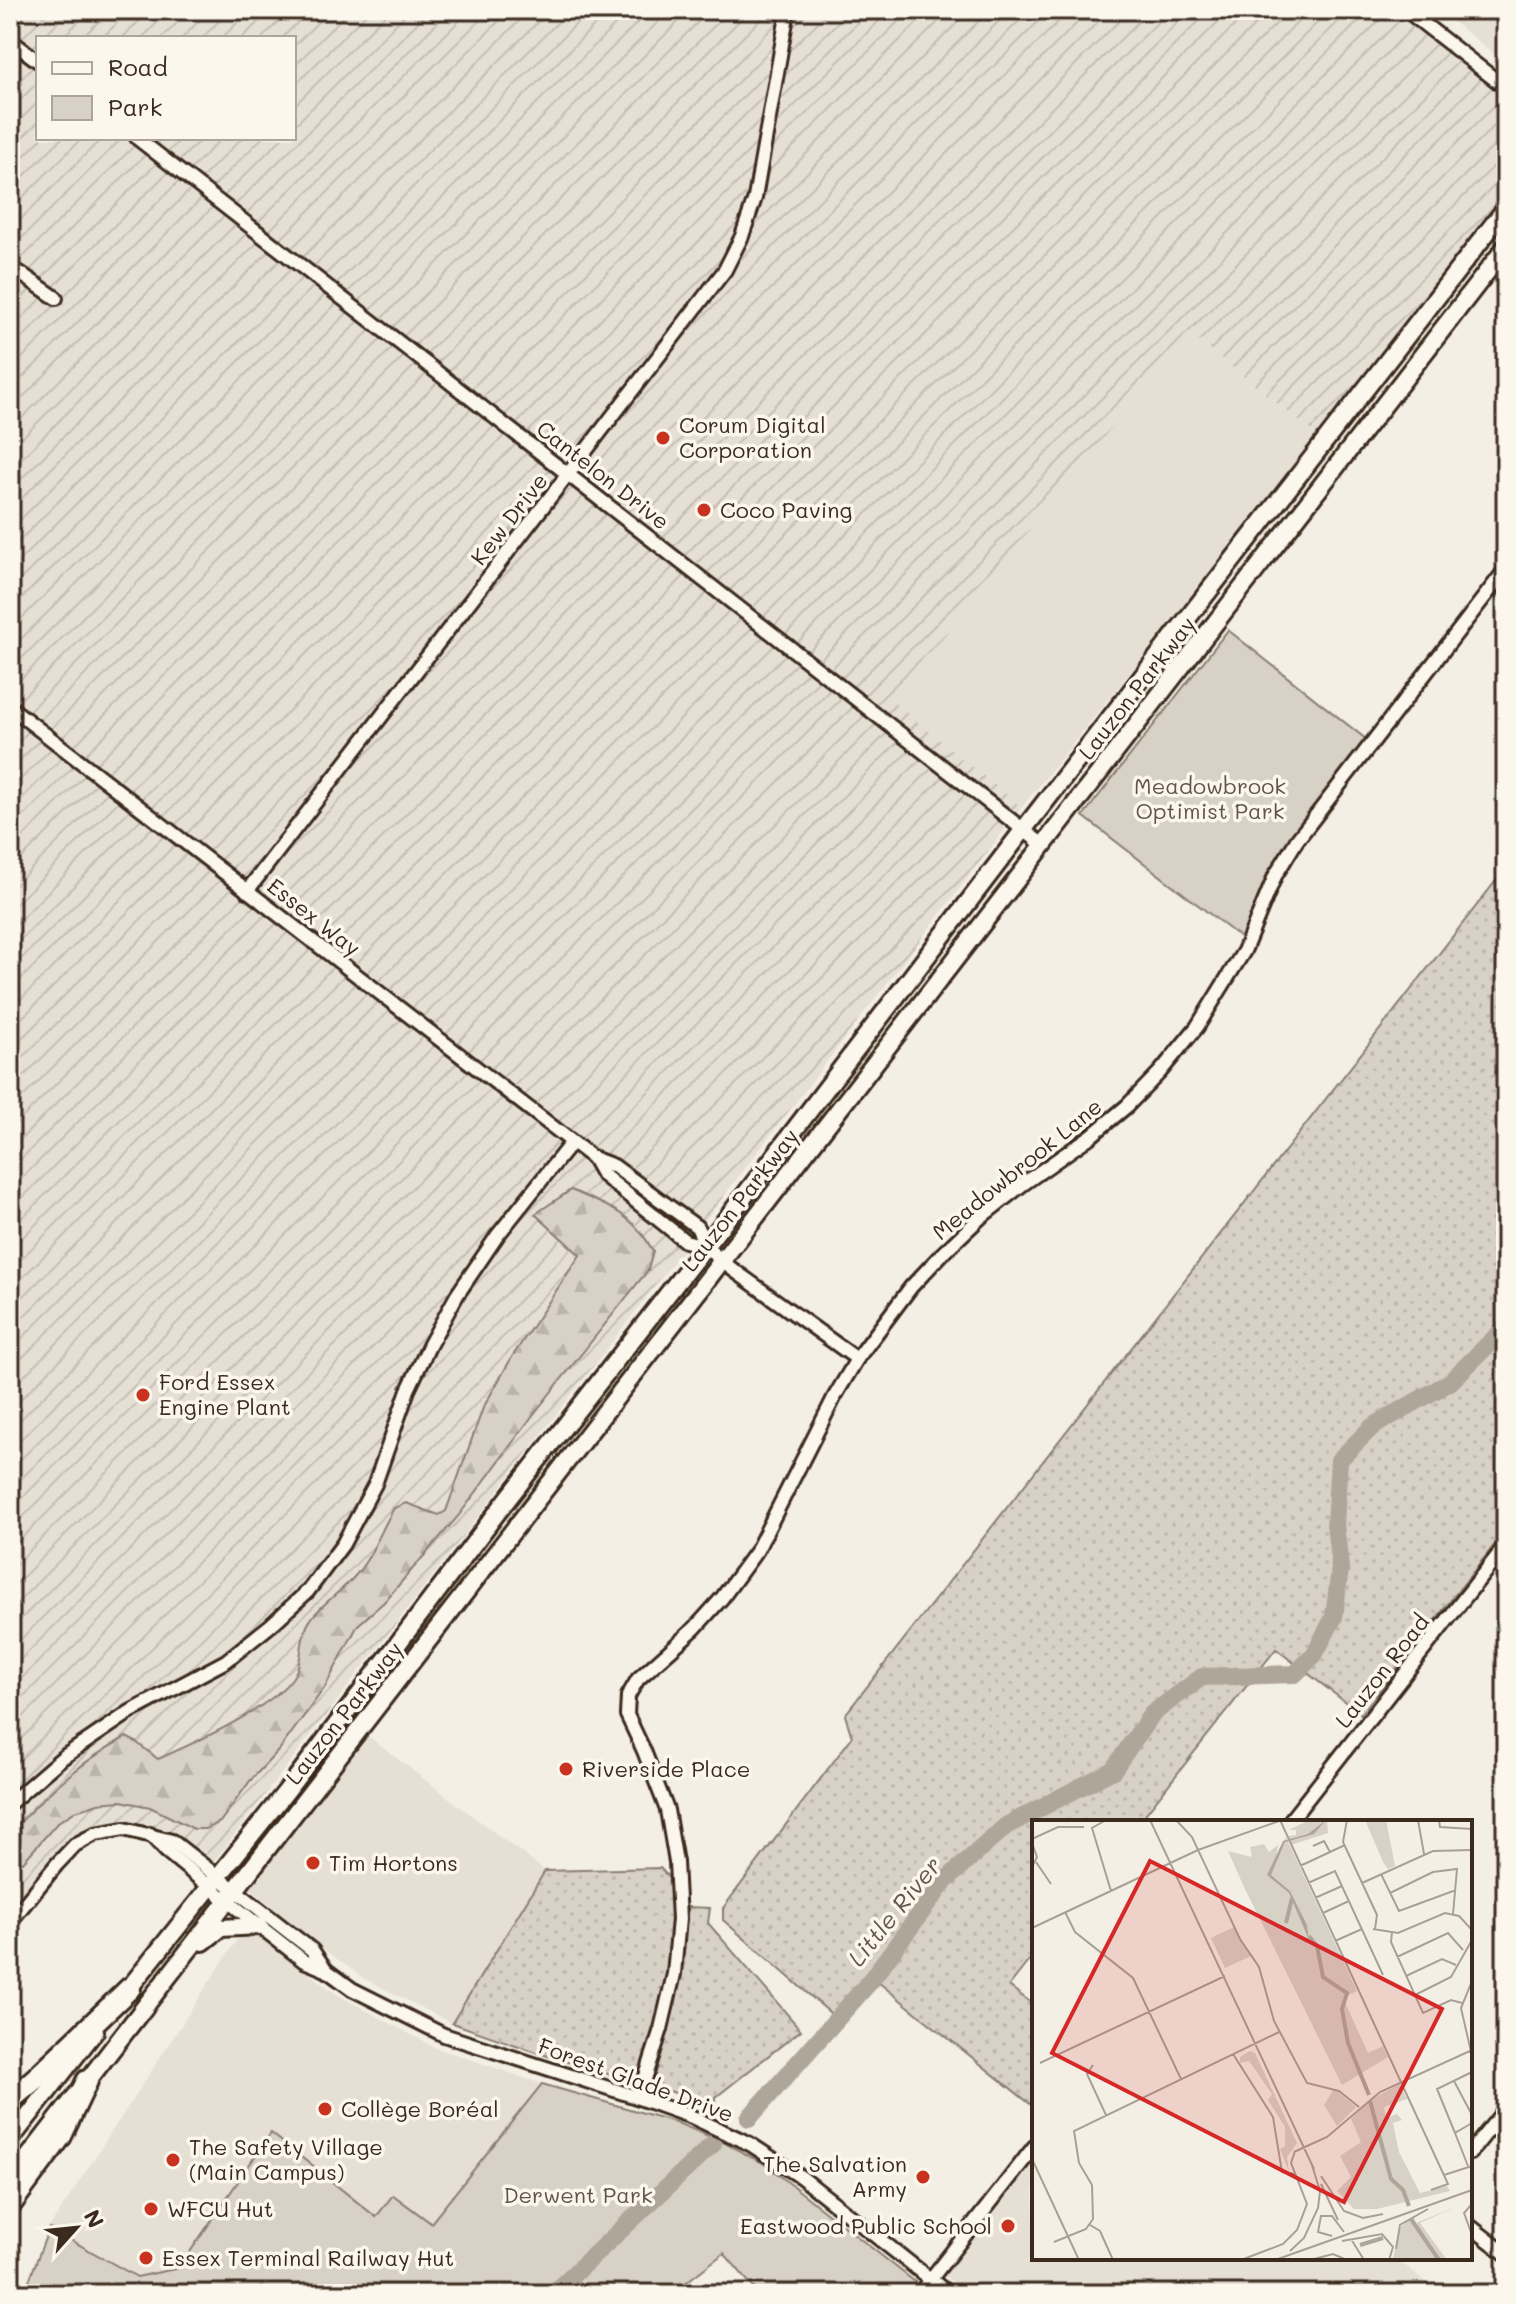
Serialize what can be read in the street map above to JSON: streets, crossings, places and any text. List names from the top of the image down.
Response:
{
  "streets": {
    "main road": ["Lauzon Parkway"],
    "street": [
      "Cantelon Drive",
      "Kew Drive",
      "Essex Way",
      "Meadowbrook Lane",
      "Lauzon Road",
      "Forest Glade Drive"
    ]
  },
  "crossings": [
    ["Cantelon Drive", "Kew Drive"],
    ["Cantelon Drive", "Lauzon Parkway"],
    ["Kew Drive", "Essex Way"],
    ["Lauzon Parkway", "Essex Way"],
    ["Lauzon Parkway", "Forest Glade Drive"],
    ["Essex Way", "Meadowbrook Lane"],
    ["Meadowbrook Lane", "Forest Glade Drive"]
  ],
  "water": ["Little River"],
  "parks": ["Meadowbrook Optimist Park", "Derwent Park"],
  "places": [
    "Corum Digital Corporation",
    "Coco Paving",
    "Ford Essex Engine Plant",
    "Riverside Place",
    "Tim Hortons",
    "Collège Boréal",
    "The Safety Village (Main Campus)",
    "The Salvation Army",
    "WFCU Hut",
    "Eastwood Public School",
    "Essex Terminal Railway Hut"
  ],
  "legend": ["Road", "Park"],
  "north": "top right"
}
